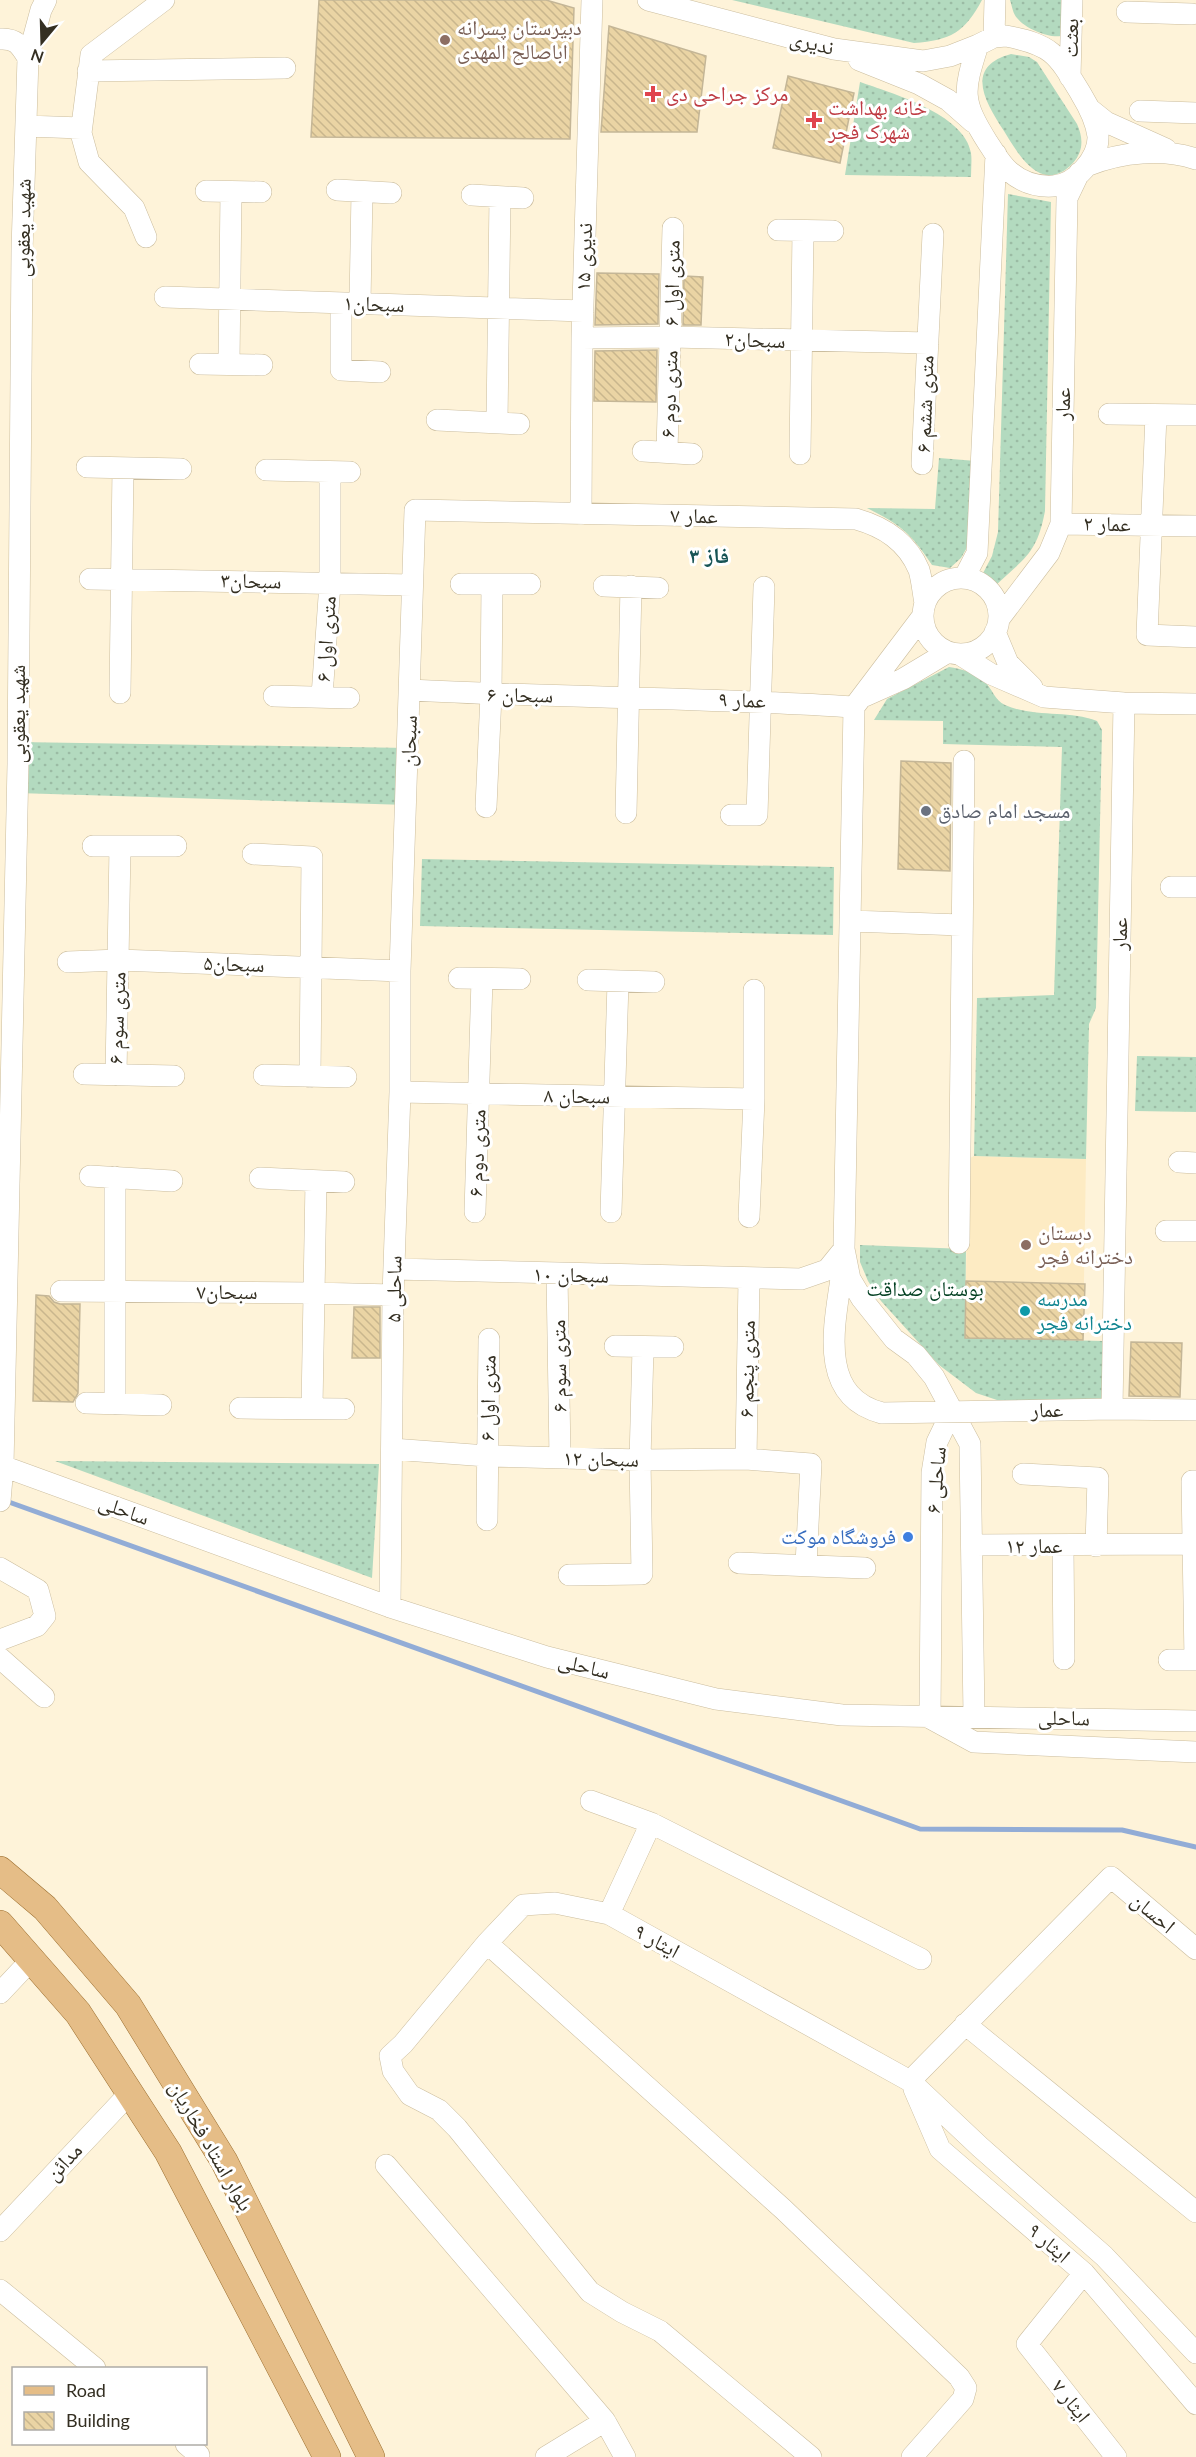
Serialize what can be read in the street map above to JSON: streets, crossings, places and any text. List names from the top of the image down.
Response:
{
  "streets": {
    "main road": ["بلوار استاد فخاریان"],
    "street": [
      "بعثت",
      "ندیری",
      "شهید یعقوبی",
      "ندیری ۱۵",
      "۶ متری اول",
      "سبحان۱",
      "سبحان۲",
      "۶ متری دوم",
      "۶ متری ششم",
      "عمار",
      "عمار ۷",
      "عمار ۲",
      "سبحان۳",
      "سبحان ۶",
      "عمار ۹",
      "سبحان",
      "سبحان۵",
      "۶ متری سوم",
      "سبحان ۸",
      "سبحان ۱۰",
      "ساحلی ۵",
      "سبحان۷",
      "۶ متری پنجم",
      "سبحان ۱۲",
      "ساحلی ۶",
      "ساحلی",
      "عمار ۱۲",
      "احسان",
      "ایثار ۹",
      "مدائن",
      "ایثار ۷"
    ]
  },
  "crossings": [
    ["بعثت", "ندیری"],
    ["بعثت", "عمار"],
    ["ندیری", "عمار"],
    ["شهید یعقوبی", "ساحلی"],
    ["ندیری ۱۵", "سبحان۱"],
    ["ندیری ۱۵", "سبحان۲"],
    ["ندیری ۱۵", "عمار ۷"],
    ["۶ متری اول", "سبحان۲"],
    ["۶ متری اول", "۶ متری دوم"],
    ["۶ متری اول", "سبحان۳"],
    ["۶ متری اول", "سبحان ۱۲"],
    ["سبحان۲", "۶ متری دوم"],
    ["سبحان۲", "۶ متری ششم"],
    ["۶ متری دوم", "سبحان ۸"],
    ["عمار", "عمار ۷"],
    ["عمار", "عمار ۲"],
    ["عمار", "سبحان ۱۰"],
    ["عمار", "ساحلی ۶"],
    ["عمار ۷", "سبحان"],
    ["سبحان۳", "سبحان"],
    ["سبحان ۶", "عمار ۹"],
    ["سبحان ۶", "سبحان"],
    ["سبحان", "سبحان۵"],
    ["سبحان", "ساحلی ۵"],
    ["سبحان۵", "۶ متری سوم"],
    ["سبحان۵", "ساحلی ۵"],
    ["۶ متری سوم", "سبحان ۱۰"],
    ["۶ متری سوم", "سبحان ۱۲"],
    ["سبحان ۸", "ساحلی ۵"],
    ["سبحان ۱۰", "ساحلی ۵"],
    ["سبحان ۱۰", "۶ متری پنجم"],
    ["ساحلی ۵", "سبحان۷"],
    ["ساحلی ۵", "سبحان ۱۲"],
    ["ساحلی ۵", "ساحلی"],
    ["۶ متری پنجم", "سبحان ۱۲"],
    ["ساحلی ۶", "ساحلی"],
    ["ساحلی ۶", "عمار ۱۲"],
    ["ایثار ۹", "ایثار ۷"],
    ["بلوار استاد فخاریان", "مدائن"]
  ],
  "districts": ["فاز ۳"],
  "parks": ["بوستان صداقت"],
  "places": {
    "other": [
      "دبیرستان پسرانه اباصالح المهدی",
      "مسجد امام صادق",
      "دبستان دخترانه فجر",
      "مدرسه دخترانه فجر",
      "فروشگاه موکت"
    ],
    "health": ["مرکز جراحی دی", "خانه بهداشت شهرک فجر"]
  },
  "legend": ["Road", "Building"],
  "north": "bottom"
}
